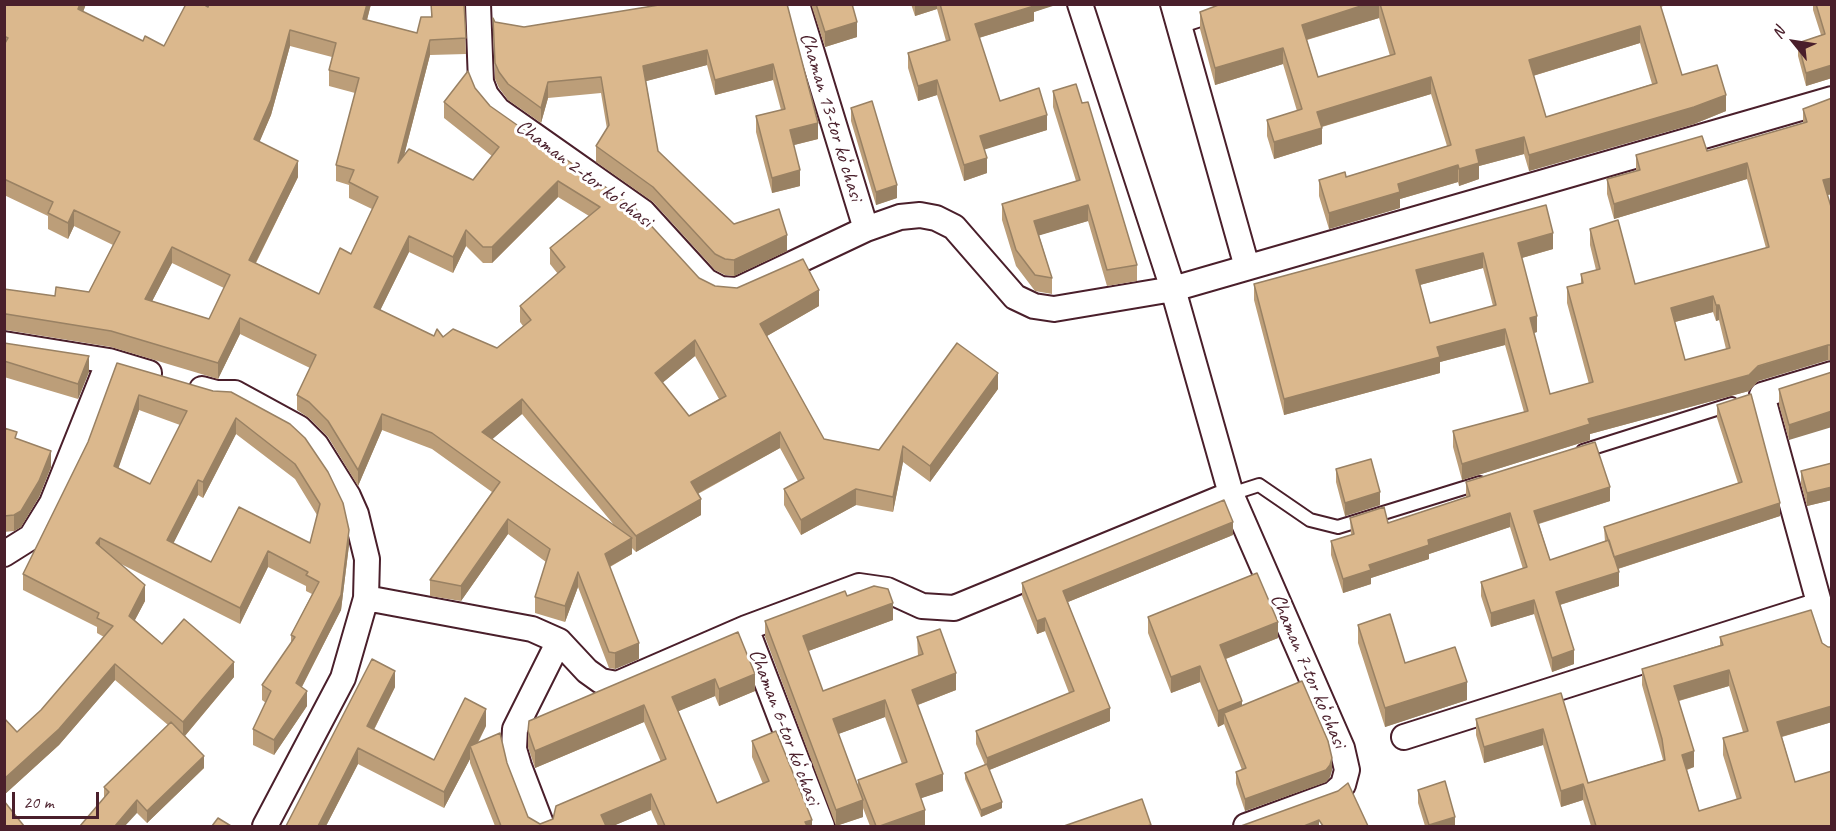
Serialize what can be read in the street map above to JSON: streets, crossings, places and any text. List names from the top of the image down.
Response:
{
  "streets": {
    "street": [
      "Chaman 13-tor koʻchasi",
      "Chaman 2-tor koʻchasi",
      "Chaman 7-tor koʻchasi",
      "Chaman 6-tor koʻchasi"
    ]
  },
  "crossings": [
    ["Chaman 13-tor koʻchasi", "Chaman 2-tor koʻchasi"]
  ],
  "scale_bar": "20 m",
  "north": "top left"
}
